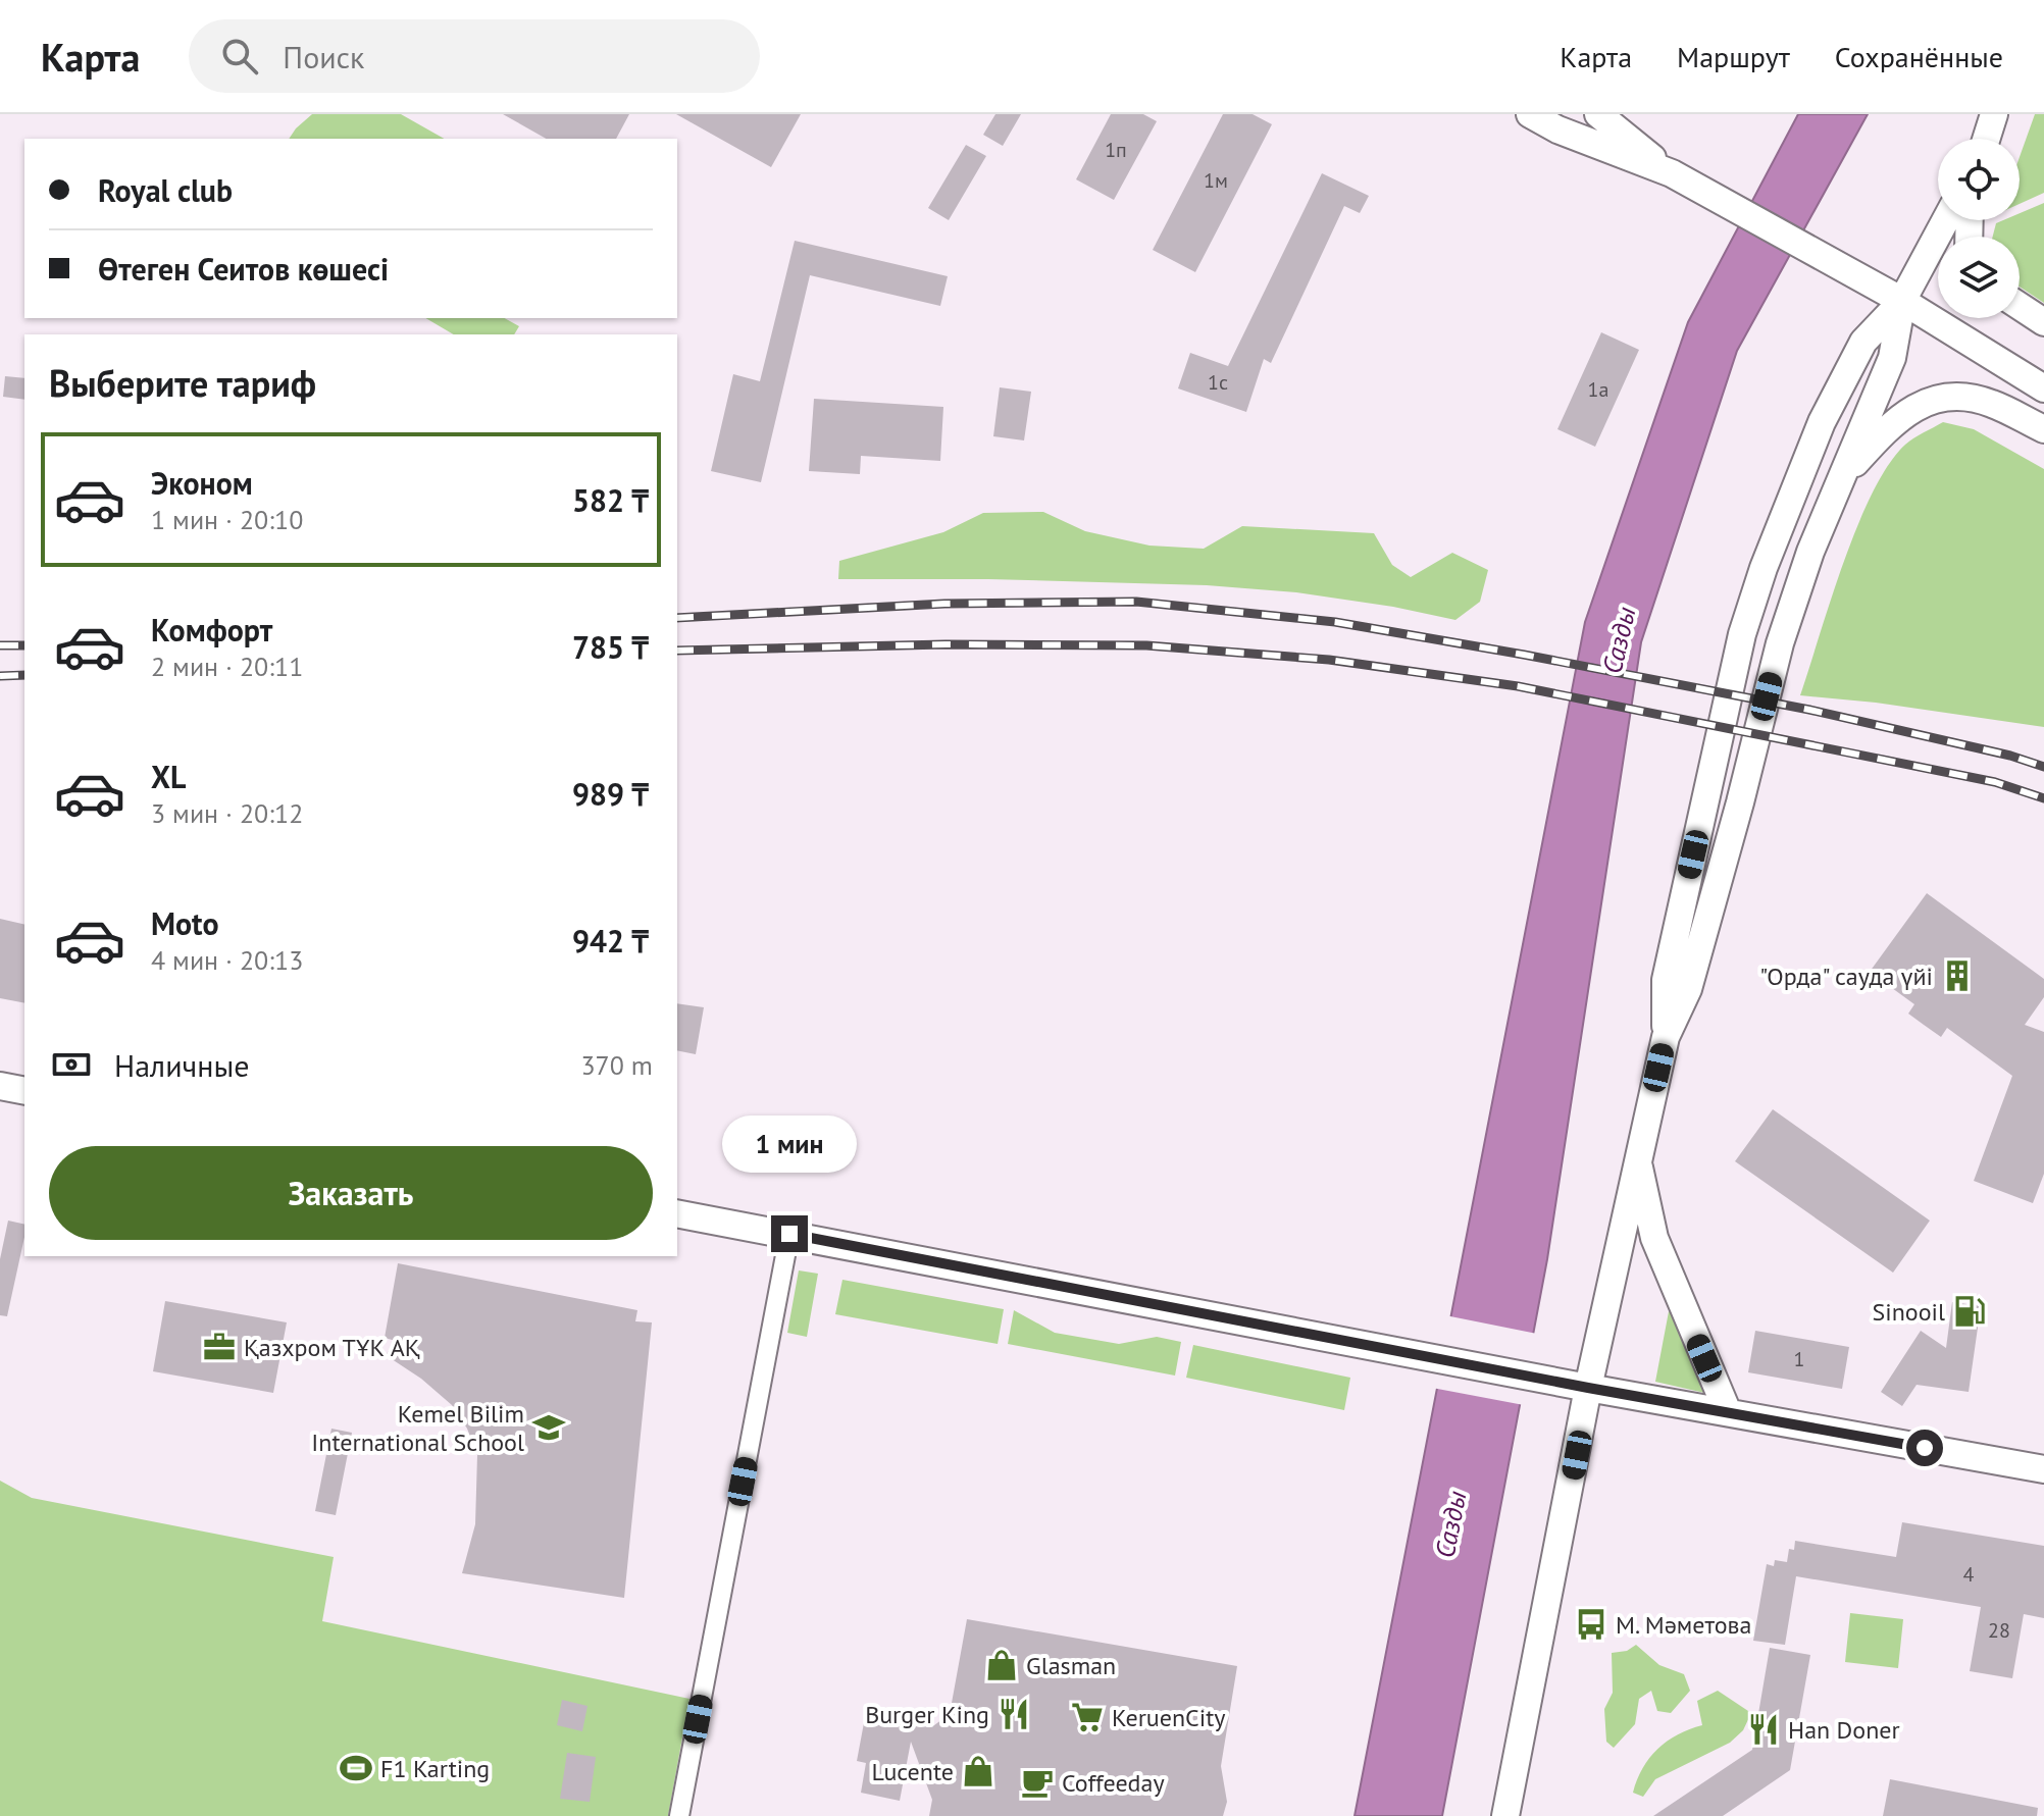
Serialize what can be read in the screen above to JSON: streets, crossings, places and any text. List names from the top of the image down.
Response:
{
  "water": ["Сазды"],
  "places": {
    "building": ["\"Орда\" сауда үйі"],
    "fuel station": ["Sinooil"],
    "office": ["Қазхром ТҰК АҚ"],
    "school or university": ["Kemel Bilim International School"],
    "bus stop": ["М. Мәметова"],
    "shop": ["Glasman", "Lucente"],
    "restaurant": ["Burger King", "Han Doner"],
    "supermarket": ["KeruenCity"],
    "sports": ["F1 Karting"],
    "cafe": ["Coffeeday"]
  },
  "house_numbers": [
    "1п",
    "1м",
    "1с",
    "1а",
    "1",
    "4",
    "28"
  ],
  "page": {
    "header": "Карта",
    "search": "Поиск",
    "nav": ["Карта", "Маршрут", "Сохранённые"],
    "banner": ["Royal club", "Өтеген Сеитов көшесі"],
    "heading": "Выберите тариф",
    "list": [
      {
        "name": "Эконом",
        "note": "1 мин · 20:10",
        "value": "582 ₸"
      },
      {
        "name": "Комфорт",
        "note": "2 мин · 20:11",
        "value": "785 ₸"
      },
      {
        "name": "XL",
        "note": "3 мин · 20:12",
        "value": "989 ₸"
      },
      {
        "name": "Moto",
        "note": "4 мин · 20:13",
        "value": "942 ₸"
      }
    ],
    "pay": ["Наличные", "370 m"],
    "bubble": "1 мин",
    "buttons": "Заказать"
  }
}
